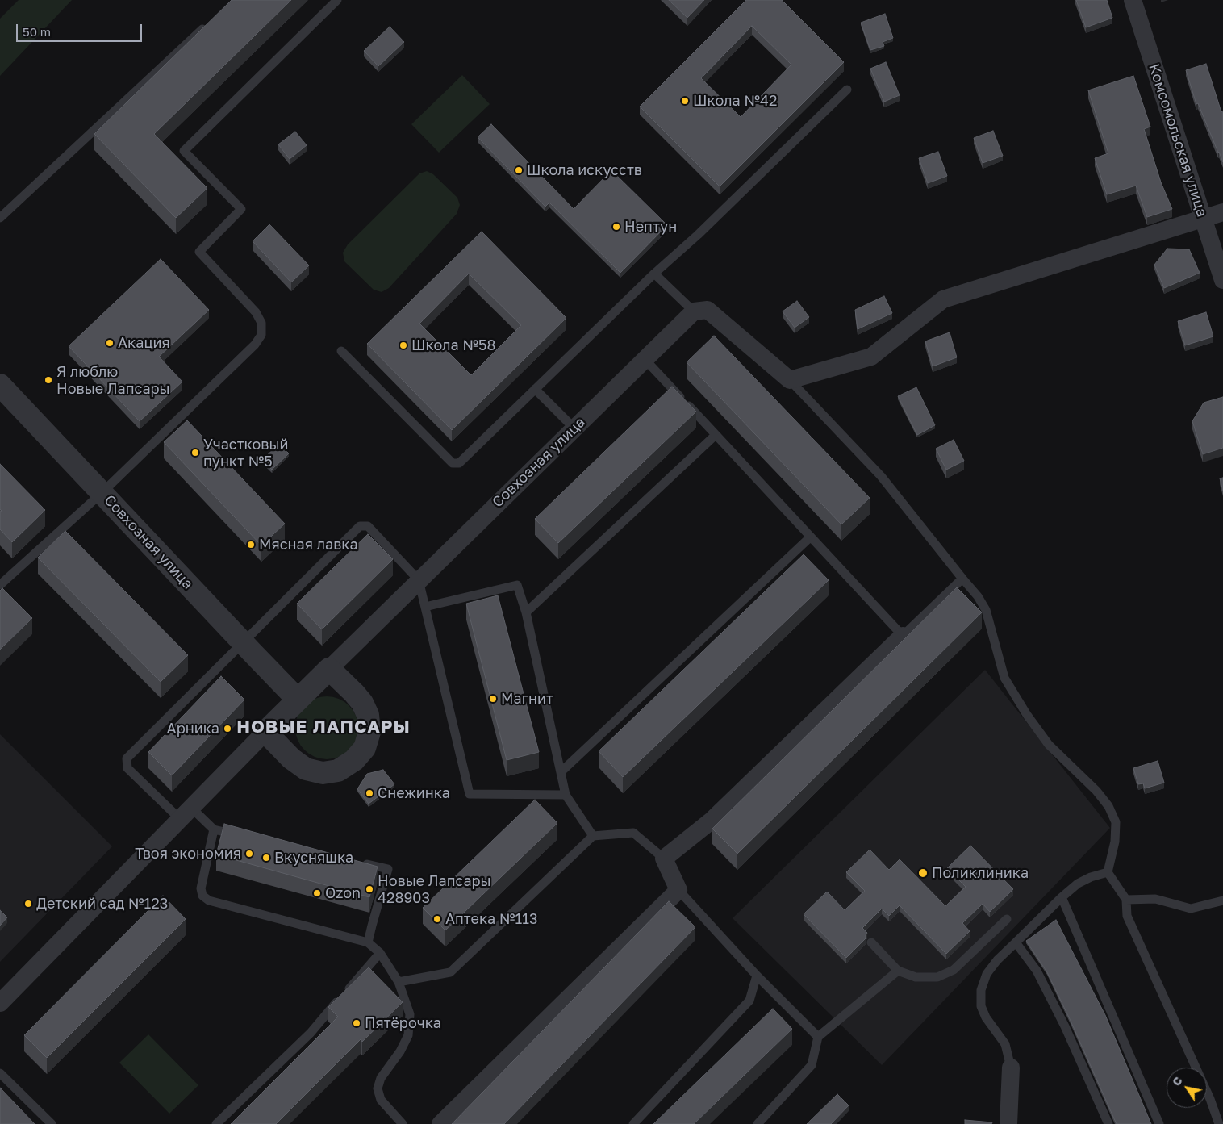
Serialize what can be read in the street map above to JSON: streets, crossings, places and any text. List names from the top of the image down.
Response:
{
  "streets": {
    "street": ["Комсомольская улица", "Совхозная улица"]
  },
  "districts": ["НОВЫЕ ЛАПСАРЫ"],
  "places": [
    "Школа №42",
    "Школа искусств",
    "Нептун",
    "Акация",
    "Школа №58",
    "Я люблю Новые Лапсары",
    "Участковый пункт №5",
    "Мясная лавка",
    "Магнит",
    "Арника",
    "Снежинка",
    "Твоя экономия",
    "Вкусняшка",
    "Поликлиника",
    "Новые Лапсары 428903",
    "Ozon",
    "Детский сад №123",
    "Аптека №113",
    "Пятёрочка"
  ],
  "scale_bar": "50 m",
  "north": "top left"
}
